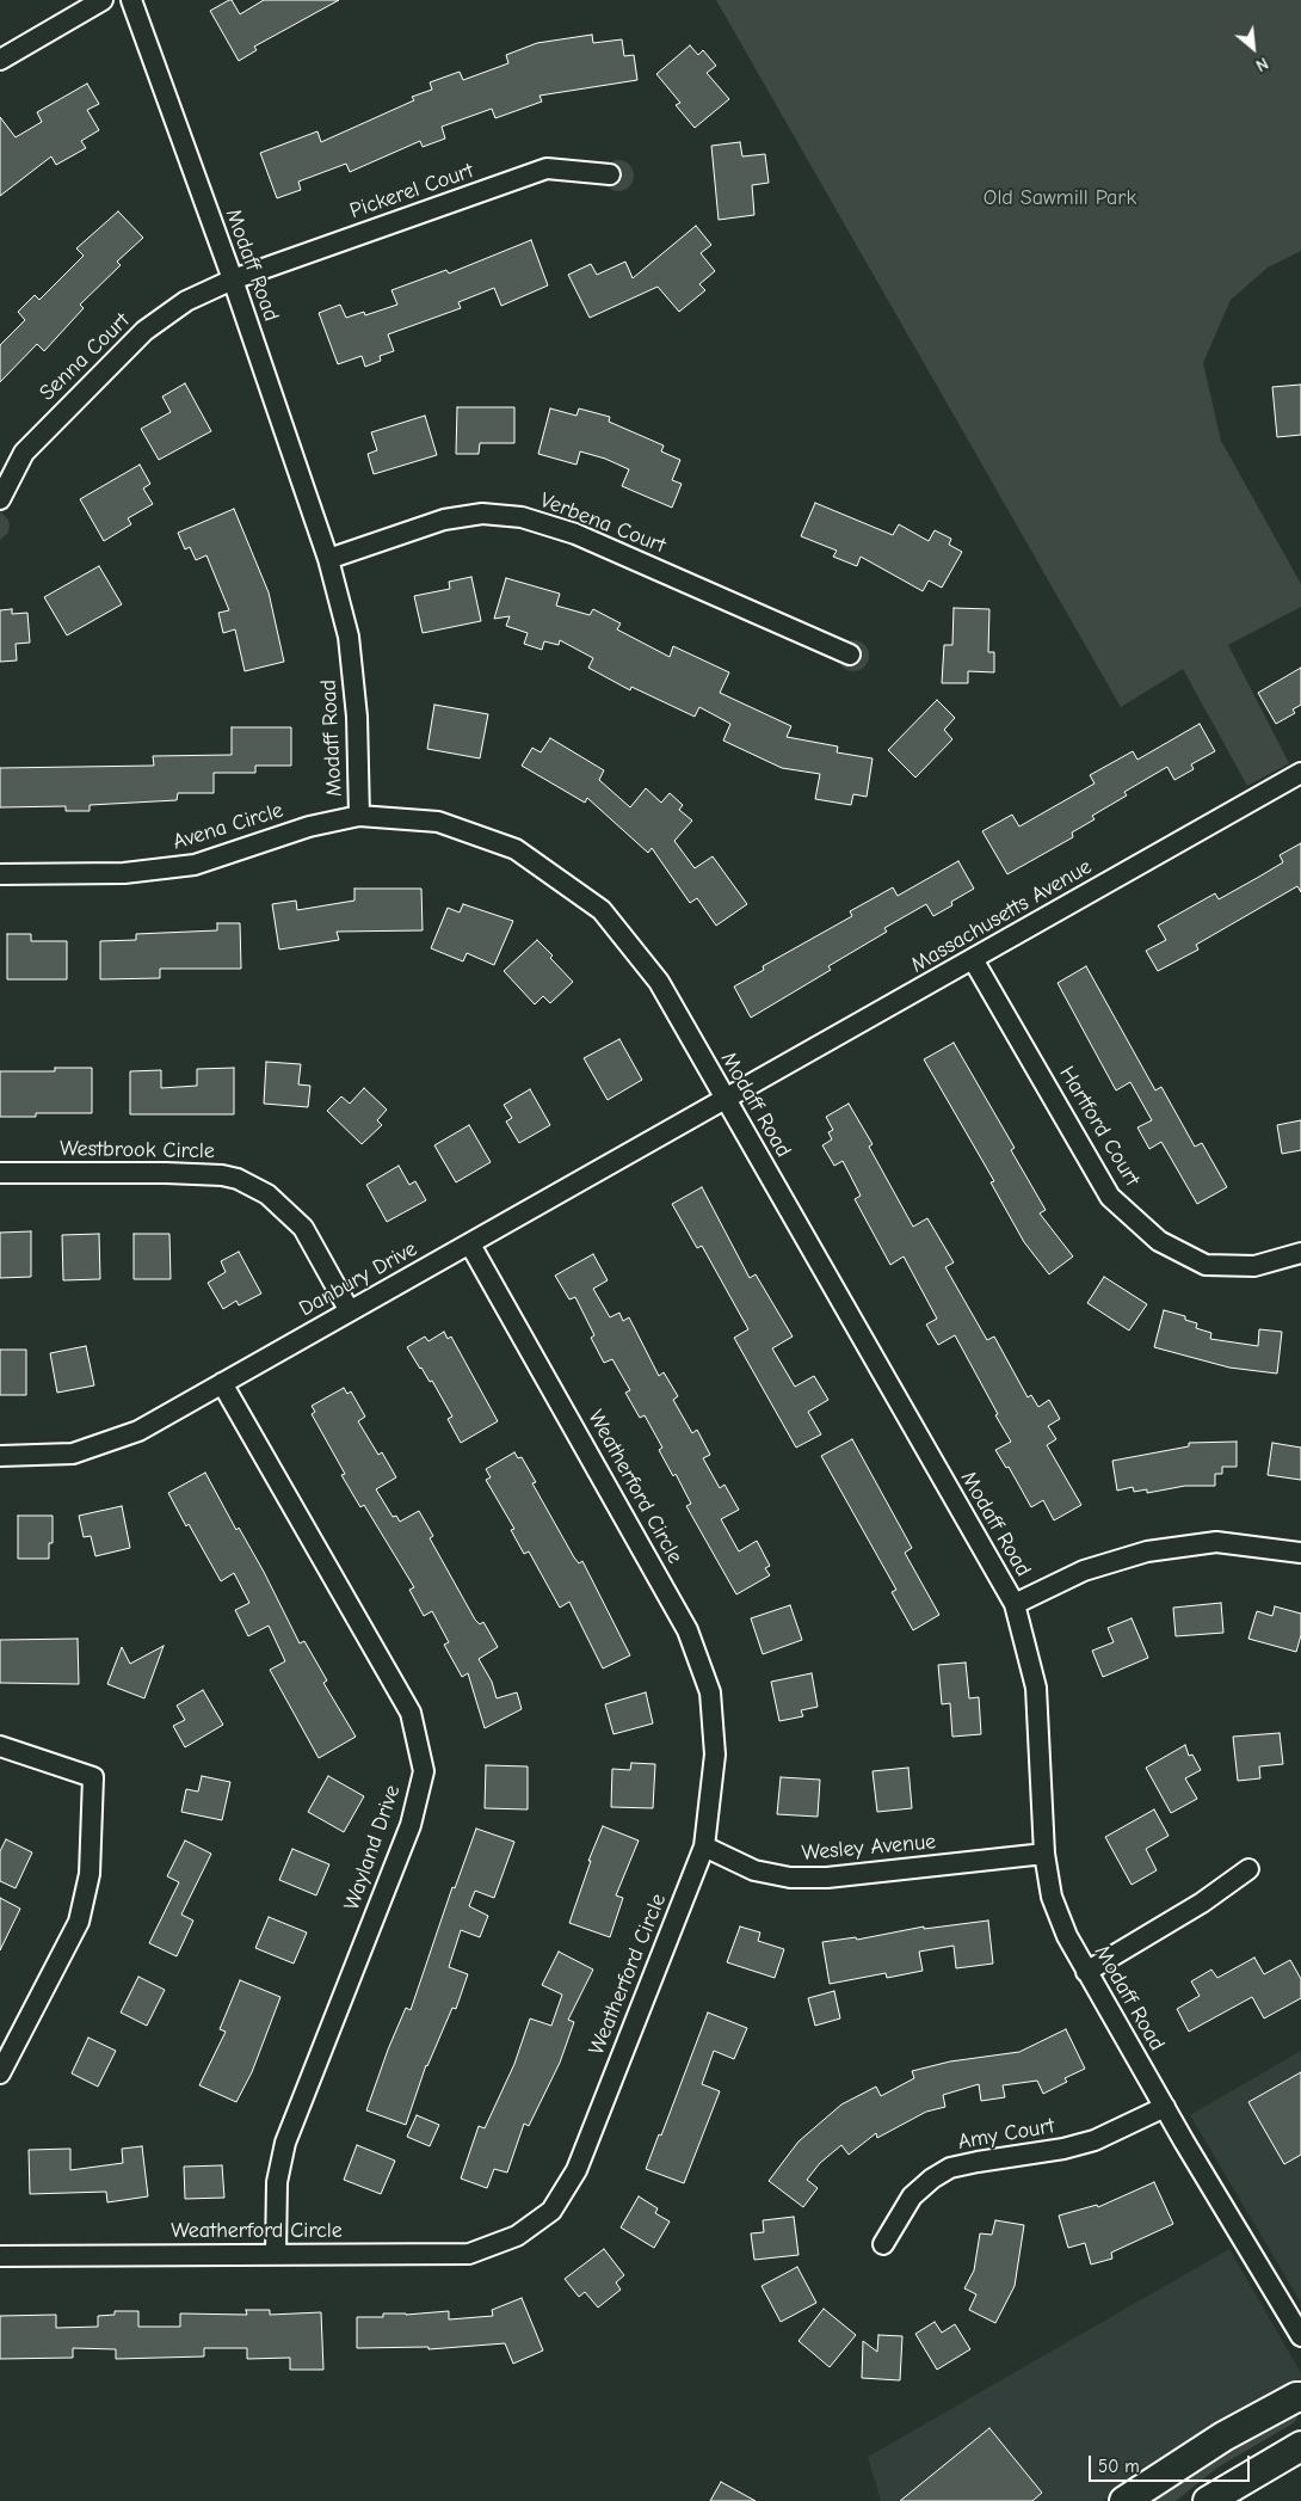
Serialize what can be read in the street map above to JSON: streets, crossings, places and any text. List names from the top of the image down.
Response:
{
  "streets": {
    "street": [
      "Pickerel Court",
      "Modaff Road",
      "Senna Court",
      "Verbena Court",
      "Avena Circle",
      "Massachusetts Avenue",
      "Hartford Court",
      "Westbrook Circle",
      "Danbury Drive",
      "Weatherford Circle",
      "Wayland Drive",
      "Wesley Avenue",
      "Amy Court"
    ]
  },
  "crossings": [
    ["Pickerel Court", "Modaff Road"],
    ["Pickerel Court", "Senna Court"],
    ["Modaff Road", "Senna Court"],
    ["Modaff Road", "Verbena Court"],
    ["Modaff Road", "Avena Circle"],
    ["Modaff Road", "Massachusetts Avenue"],
    ["Modaff Road", "Danbury Drive"],
    ["Modaff Road", "Wesley Avenue"],
    ["Modaff Road", "Amy Court"],
    ["Massachusetts Avenue", "Hartford Court"],
    ["Massachusetts Avenue", "Danbury Drive"],
    ["Westbrook Circle", "Danbury Drive"],
    ["Danbury Drive", "Weatherford Circle"],
    ["Danbury Drive", "Wayland Drive"],
    ["Weatherford Circle", "Wayland Drive"],
    ["Weatherford Circle", "Wesley Avenue"]
  ],
  "parks": ["Old Sawmill Park"],
  "scale_bar": "50 m",
  "north": "bottom right"
}
